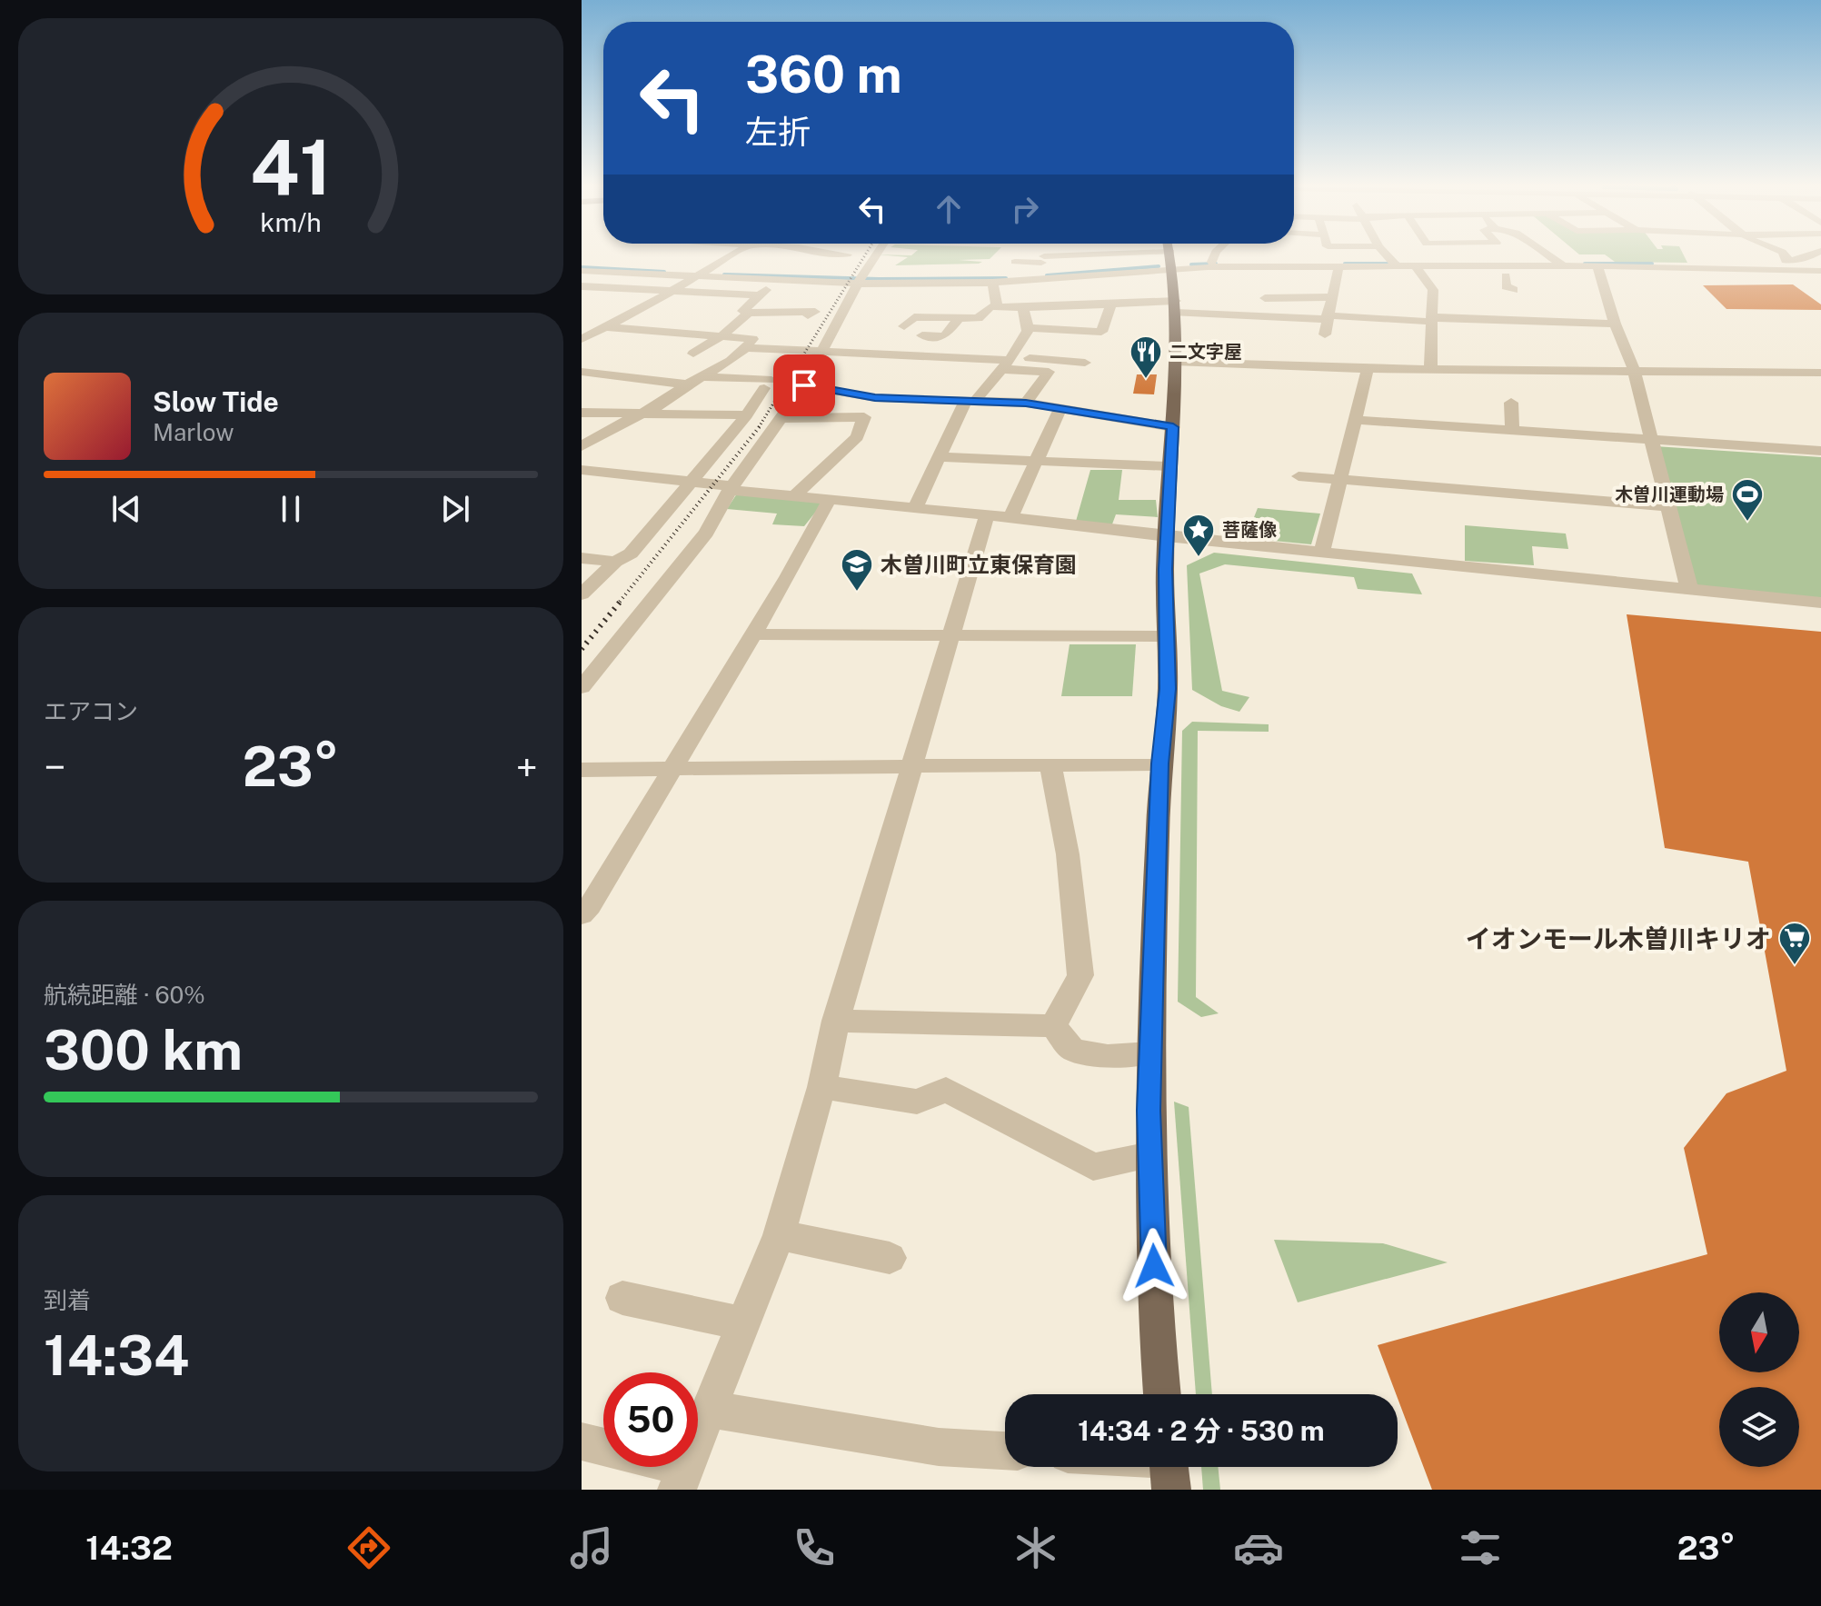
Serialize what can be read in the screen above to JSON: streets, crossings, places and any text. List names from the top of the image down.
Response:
{
  "places": {
    "restaurant": ["二文字屋"],
    "sports": ["木曽川運動場"],
    "place": ["菩薩像"],
    "school or university": ["木曽川町立東保育園"],
    "supermarket": ["イオンモール木曽川キリオ"]
  },
  "north": "bottom",
  "page": {
    "turn": ["360 m", "左折"],
    "song": ["Slow Tide", "Marlow"],
    "tile": [
      "エアコン",
      ["航続距離 · 60%", "300 km"],
      ["到着", "14:34"]
    ],
    "heat": ["−", "23°", "+"],
    "limit": "50",
    "trip": "14:34 · 2 分 · 530 m",
    "tabs": ["14:32", "23°"],
    "gauge": ["41", "km/h"]
  }
}
